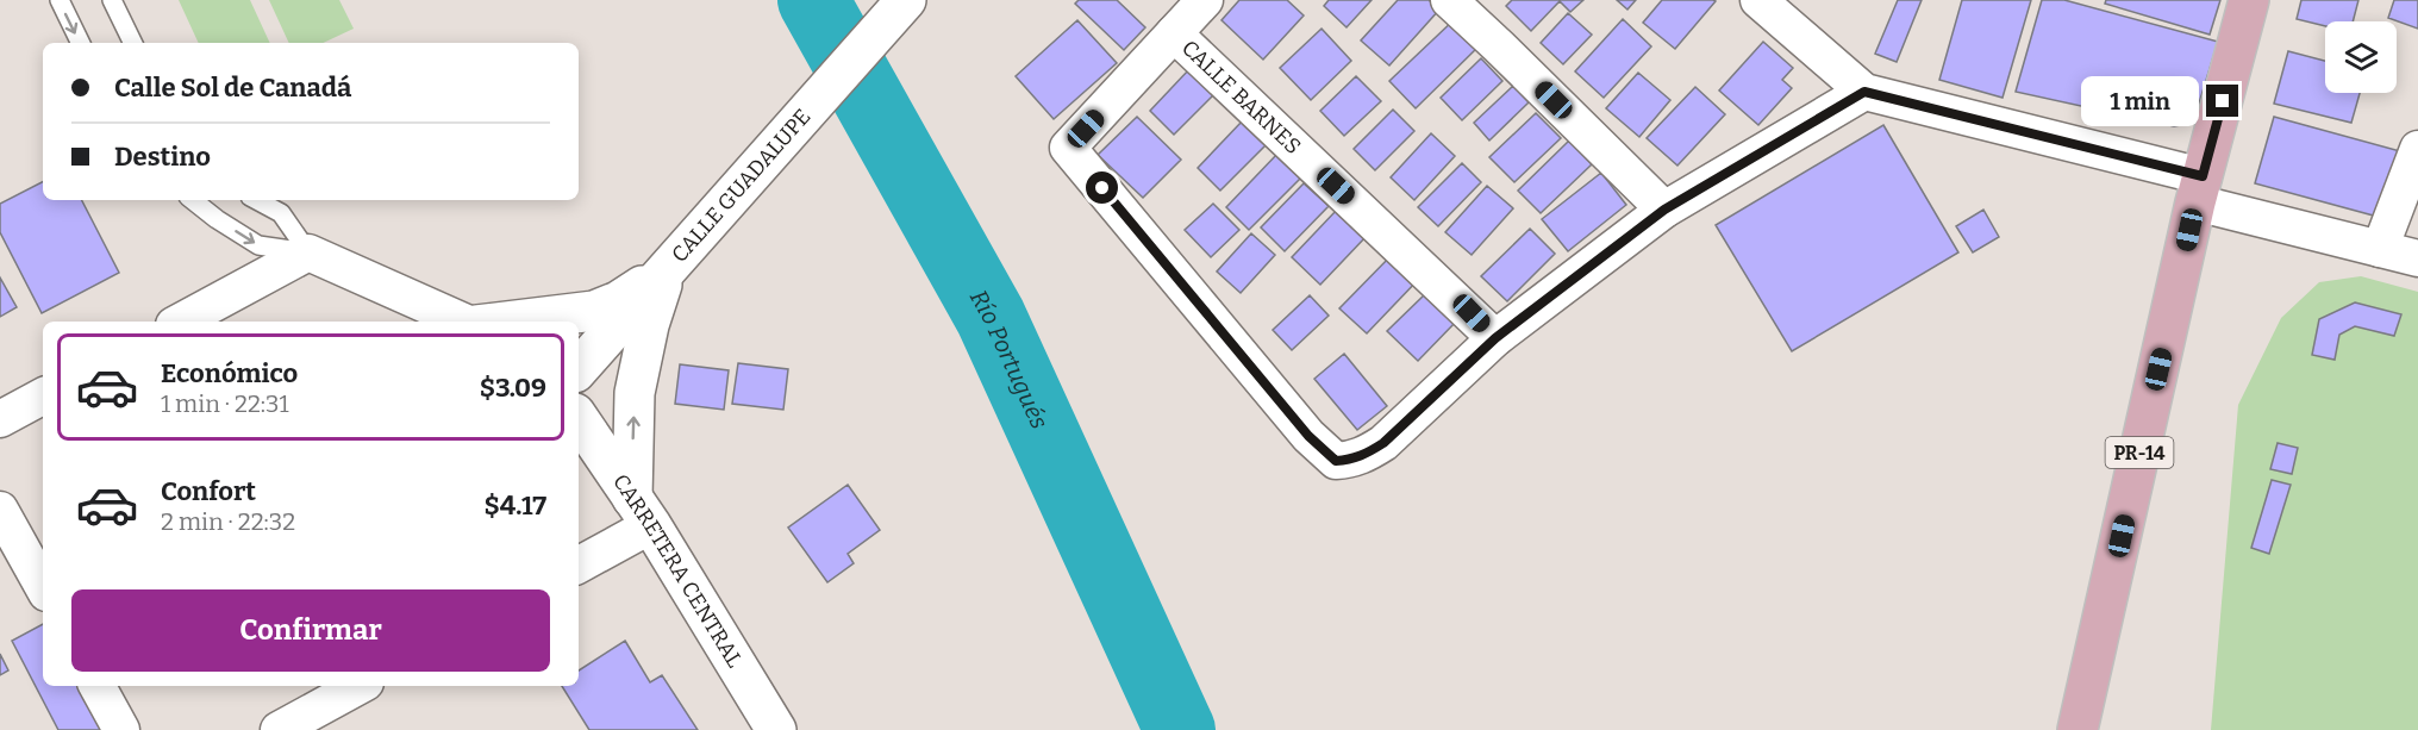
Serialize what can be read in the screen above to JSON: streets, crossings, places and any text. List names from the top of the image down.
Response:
{
  "streets": {
    "main road": ["PR-14"],
    "street": ["CALLE BARNES", "CALLE GUADALUPE", "CARRETERA CENTRAL"]
  },
  "water": ["Río Portugués"],
  "page": {
    "banner": ["Calle Sol de Canadá", "Destino"],
    "bubble": "1 min",
    "list": [
      {
        "name": "Económico",
        "note": "1 min · 22:31",
        "value": "$3.09"
      },
      {
        "name": "Confort",
        "note": "2 min · 22:32",
        "value": "$4.17"
      }
    ],
    "buttons": "Confirmar"
  }
}
